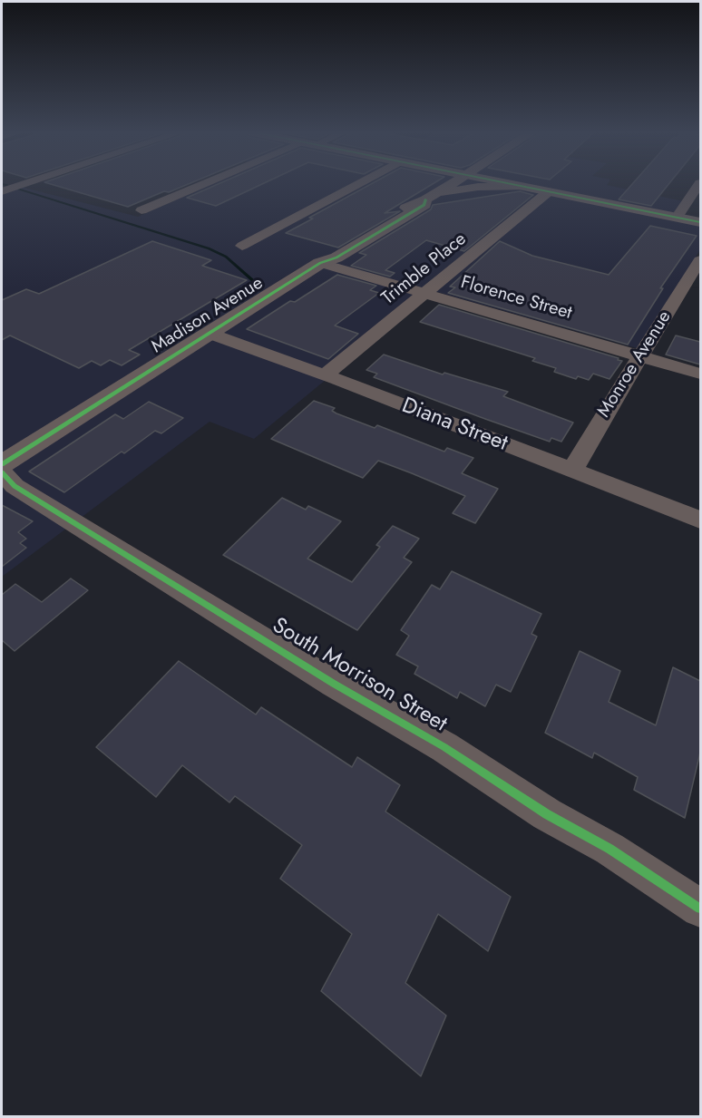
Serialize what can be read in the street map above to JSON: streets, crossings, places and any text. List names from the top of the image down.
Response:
{
  "streets": {
    "street": [
      "Trimble Place",
      "Florence Street",
      "Madison Avenue",
      "Monroe Avenue",
      "Diana Street",
      "South Morrison Street"
    ]
  },
  "crossings": [
    ["Trimble Place", "Florence Street"],
    ["Trimble Place", "Diana Street"],
    ["Florence Street", "Madison Avenue"],
    ["Florence Street", "Monroe Avenue"],
    ["Madison Avenue", "Diana Street"],
    ["Monroe Avenue", "Diana Street"]
  ]
}
